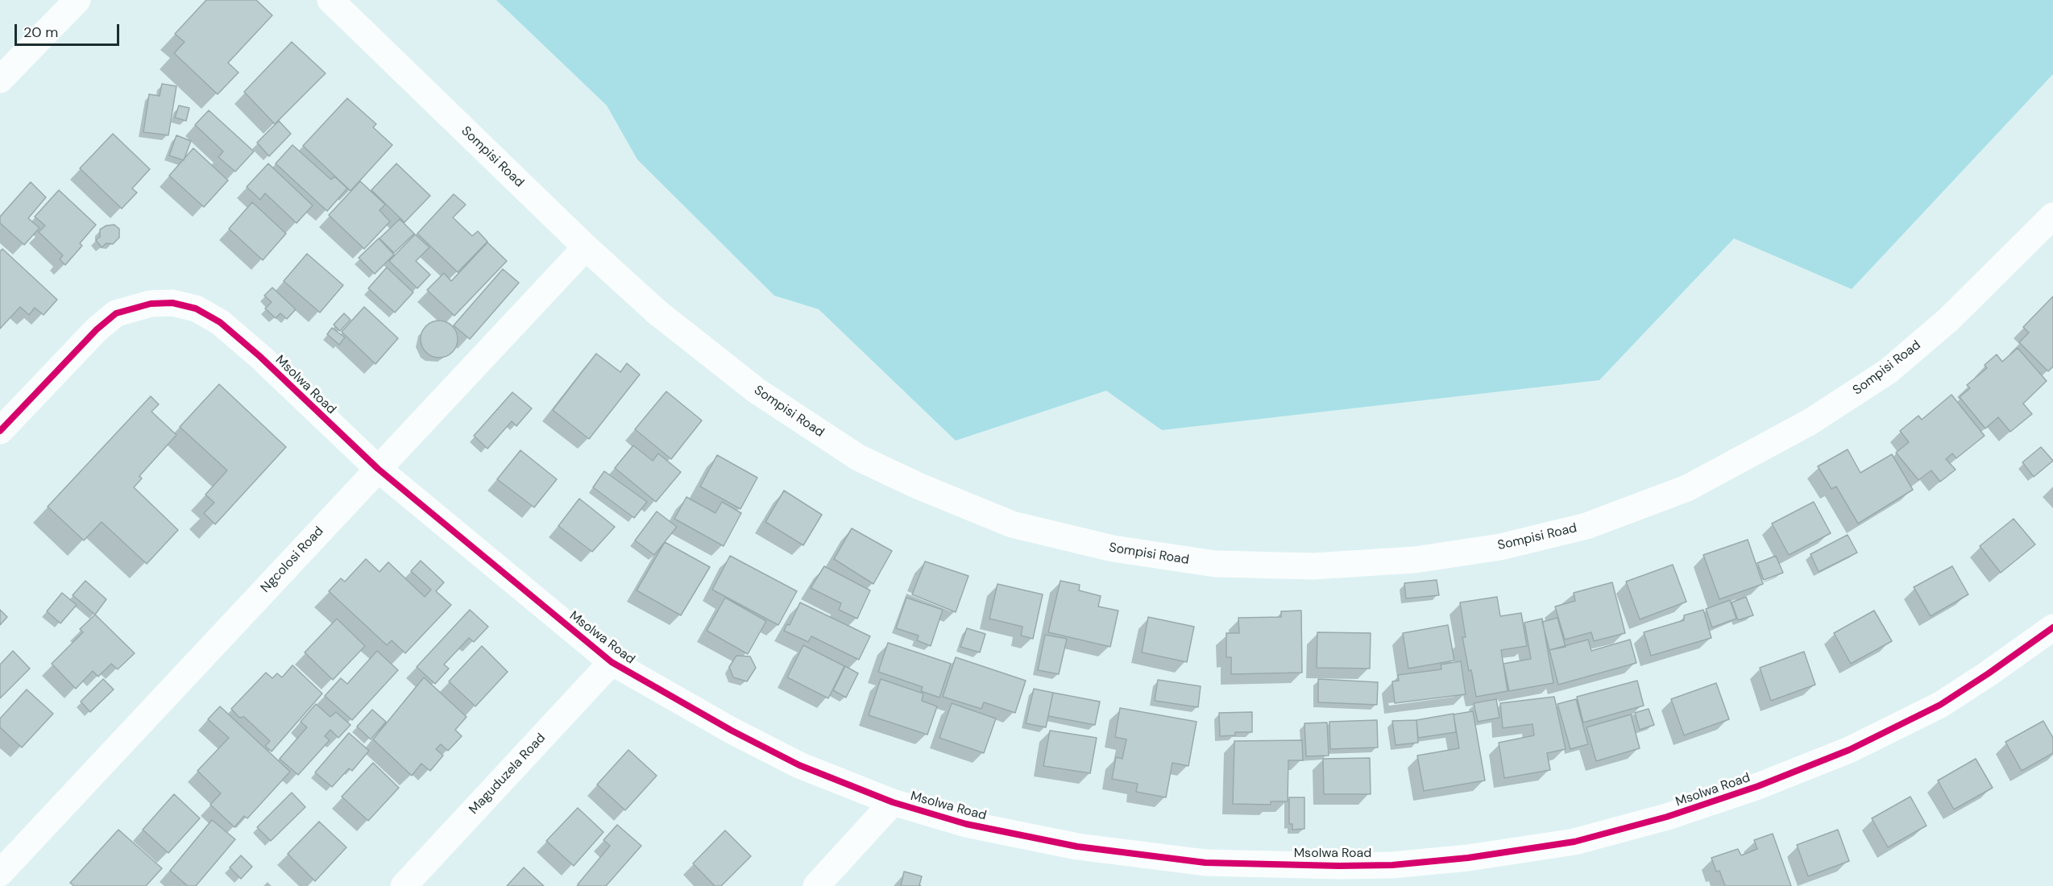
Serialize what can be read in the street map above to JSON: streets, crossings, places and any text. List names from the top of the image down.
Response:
{
  "streets": {
    "street": [
      "Sompisi Road",
      "Msolwa Road",
      "Ngcolosi Road",
      "Maguduzela Road"
    ]
  },
  "crossings": [
    ["Sompisi Road", "Ngcolosi Road"],
    ["Msolwa Road", "Ngcolosi Road"],
    ["Msolwa Road", "Maguduzela Road"]
  ],
  "scale_bar": "20 m"
}
